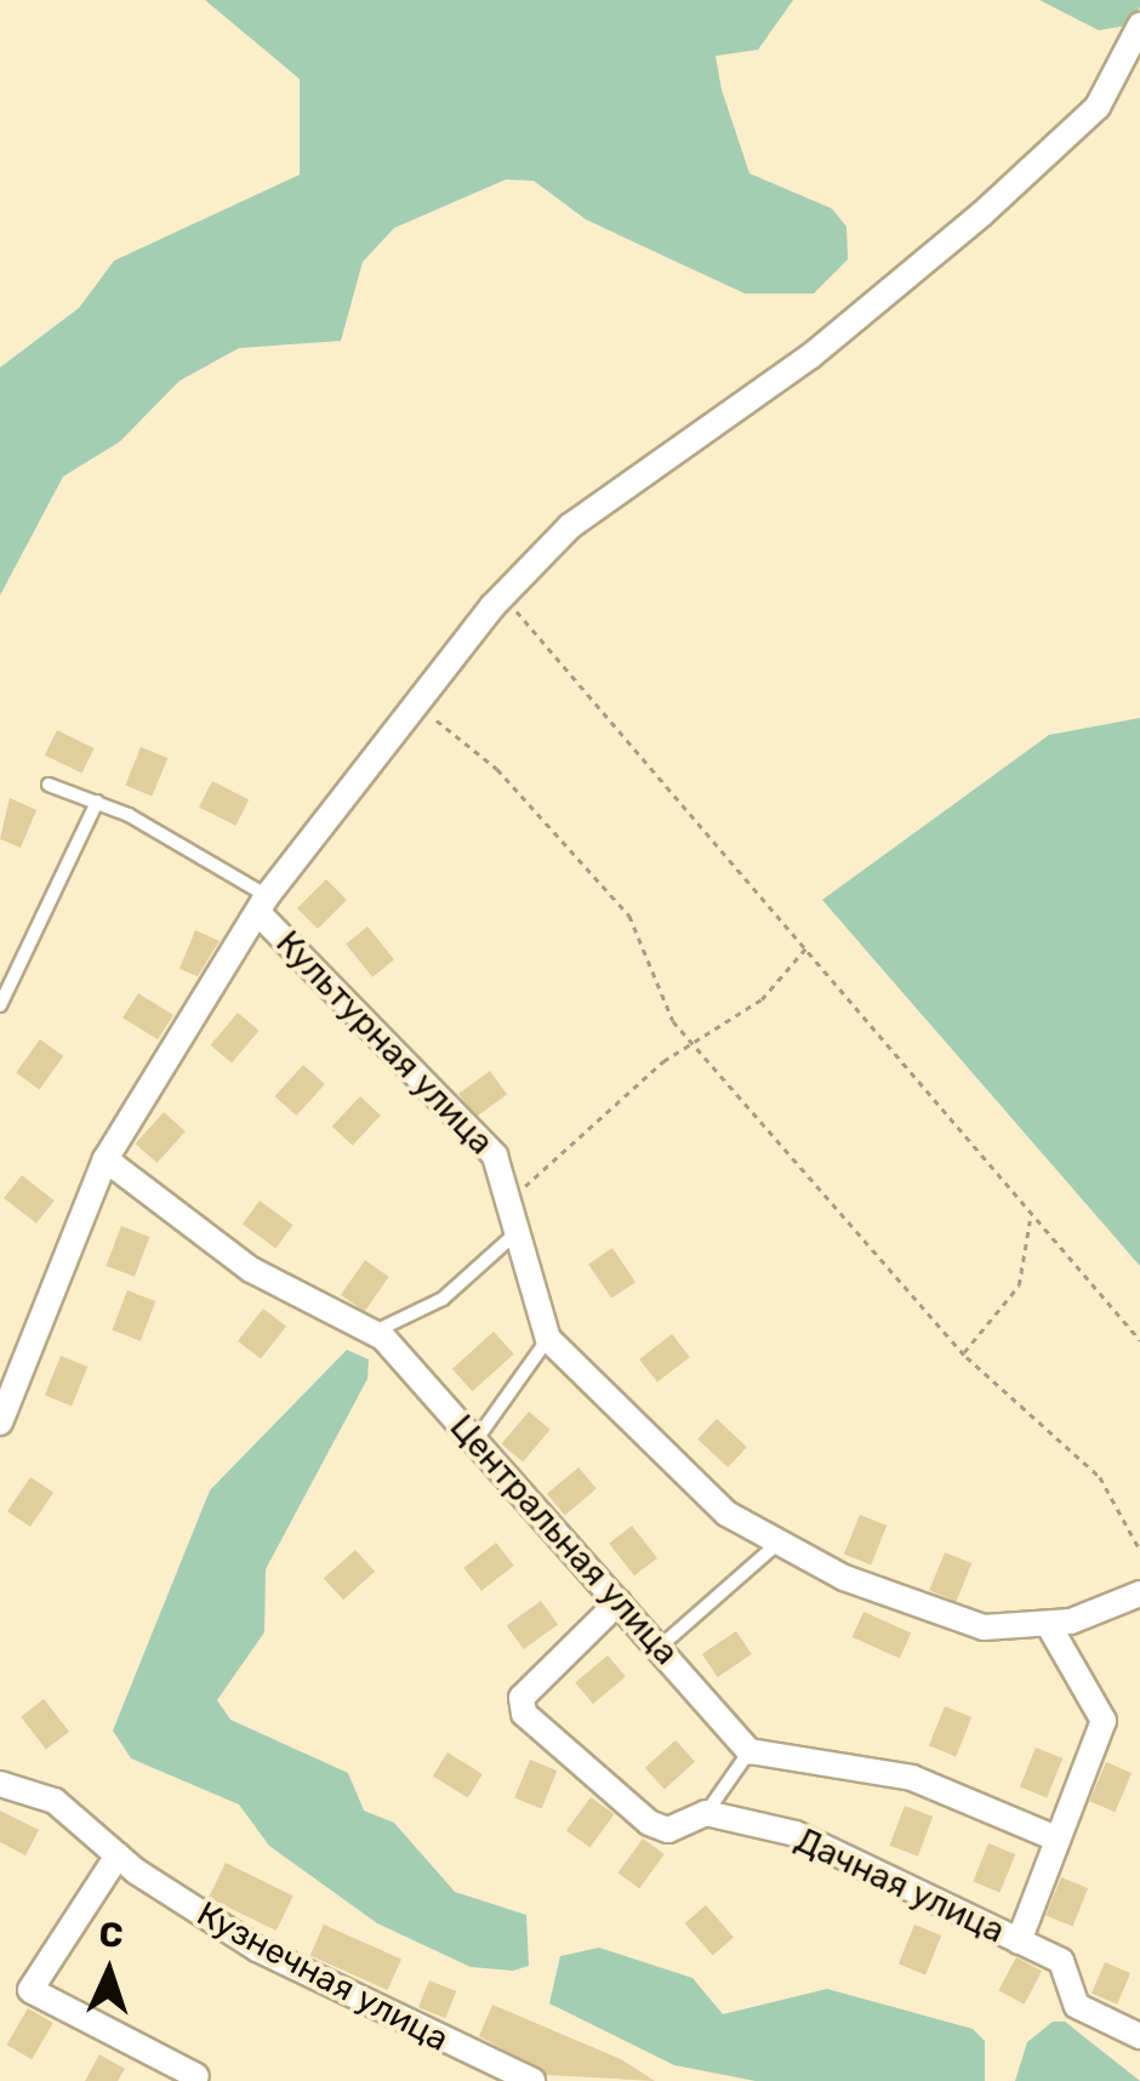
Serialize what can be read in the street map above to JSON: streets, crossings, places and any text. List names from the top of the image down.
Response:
{
  "streets": {
    "street": [
      "Культурная улица",
      "Центральная улица",
      "Дачная улица",
      "Кузнечная улица"
    ]
  },
  "crossings": [
    ["Центральная улица", "Дачная улица"]
  ],
  "north": "top"
}
